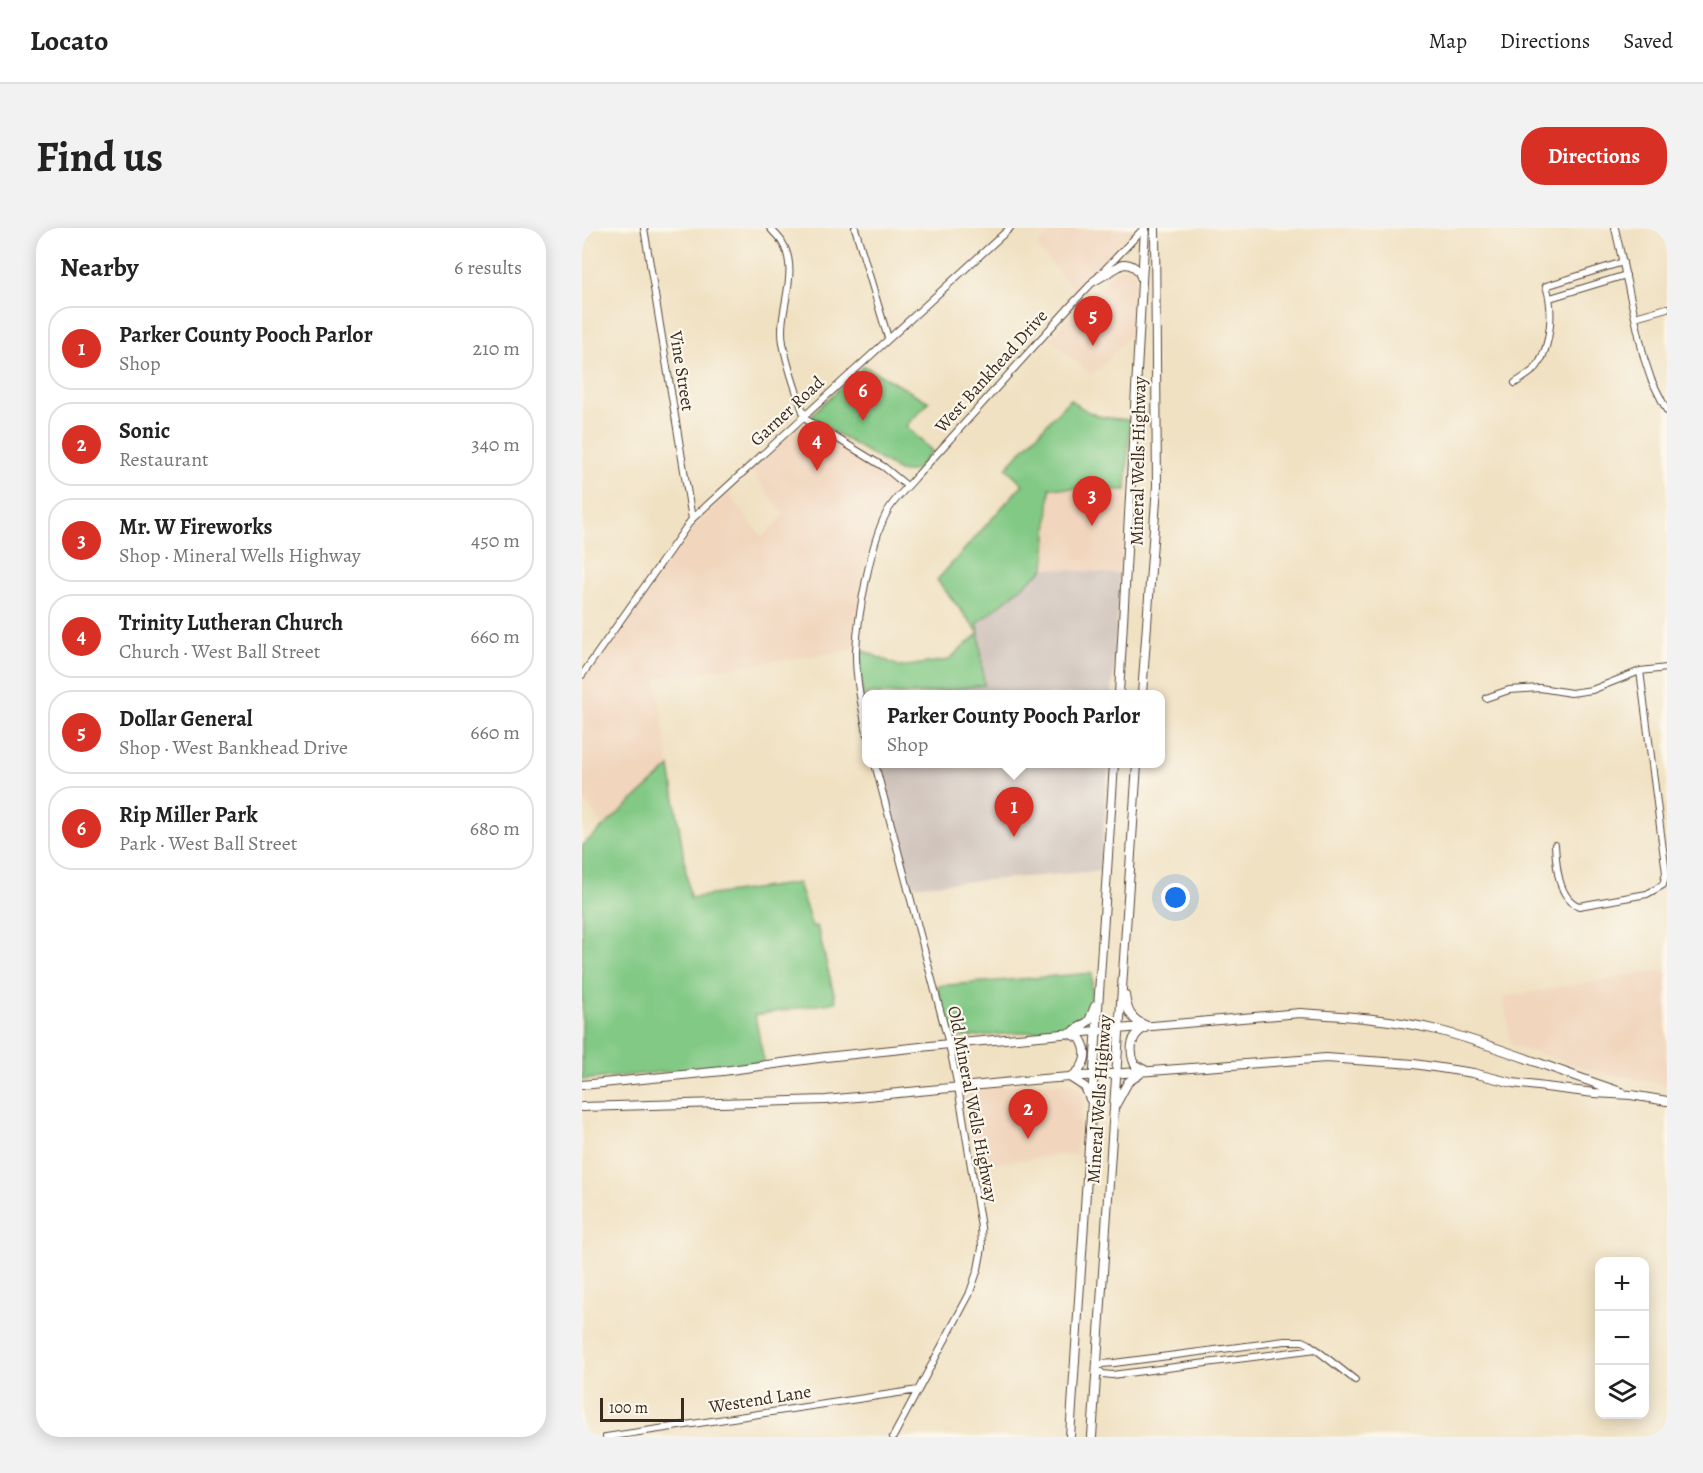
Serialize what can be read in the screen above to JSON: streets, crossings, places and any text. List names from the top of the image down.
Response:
{
  "streets": {
    "main road": ["Mineral Wells Highway"],
    "street": [
      "Vine Street",
      "West Bankhead Drive",
      "Garner Road",
      "Old Mineral Wells Highway",
      "Westend Lane"
    ]
  },
  "crossings": [
    ["Vine Street", "Garner Road"],
    ["West Bankhead Drive", "Mineral Wells Highway"],
    ["Old Mineral Wells Highway", "Westend Lane"]
  ],
  "scale_bar": "100 m",
  "page": {
    "header": "Locato",
    "nav": ["Map", "Directions", "Saved"],
    "buttons": "Directions",
    "title": "Find us",
    "heading": ["Nearby", "6 results"],
    "pins": [
      "5",
      "6",
      "4",
      "3",
      "1",
      "2"
    ],
    "list": [
      {
        "mark": "1",
        "name": "Parker County Pooch Parlor",
        "note": "Shop",
        "value": "210 m"
      },
      {
        "mark": "2",
        "name": "Sonic",
        "note": "Restaurant",
        "value": "340 m"
      },
      {
        "mark": "3",
        "name": "Mr. W Fireworks",
        "note": "Shop · Mineral Wells Highway",
        "value": "450 m"
      },
      {
        "mark": "4",
        "name": "Trinity Lutheran Church",
        "note": "Church · West Ball Street",
        "value": "660 m"
      },
      {
        "mark": "5",
        "name": "Dollar General",
        "note": "Shop · West Bankhead Drive",
        "value": "660 m"
      },
      {
        "mark": "6",
        "name": "Rip Miller Park",
        "note": "Park · West Ball Street",
        "value": "680 m"
      }
    ],
    "popup": ["Parker County Pooch Parlor", "Shop"],
    "map_buttons": ["+", "−"],
    "scale": "100 m"
  }
}
